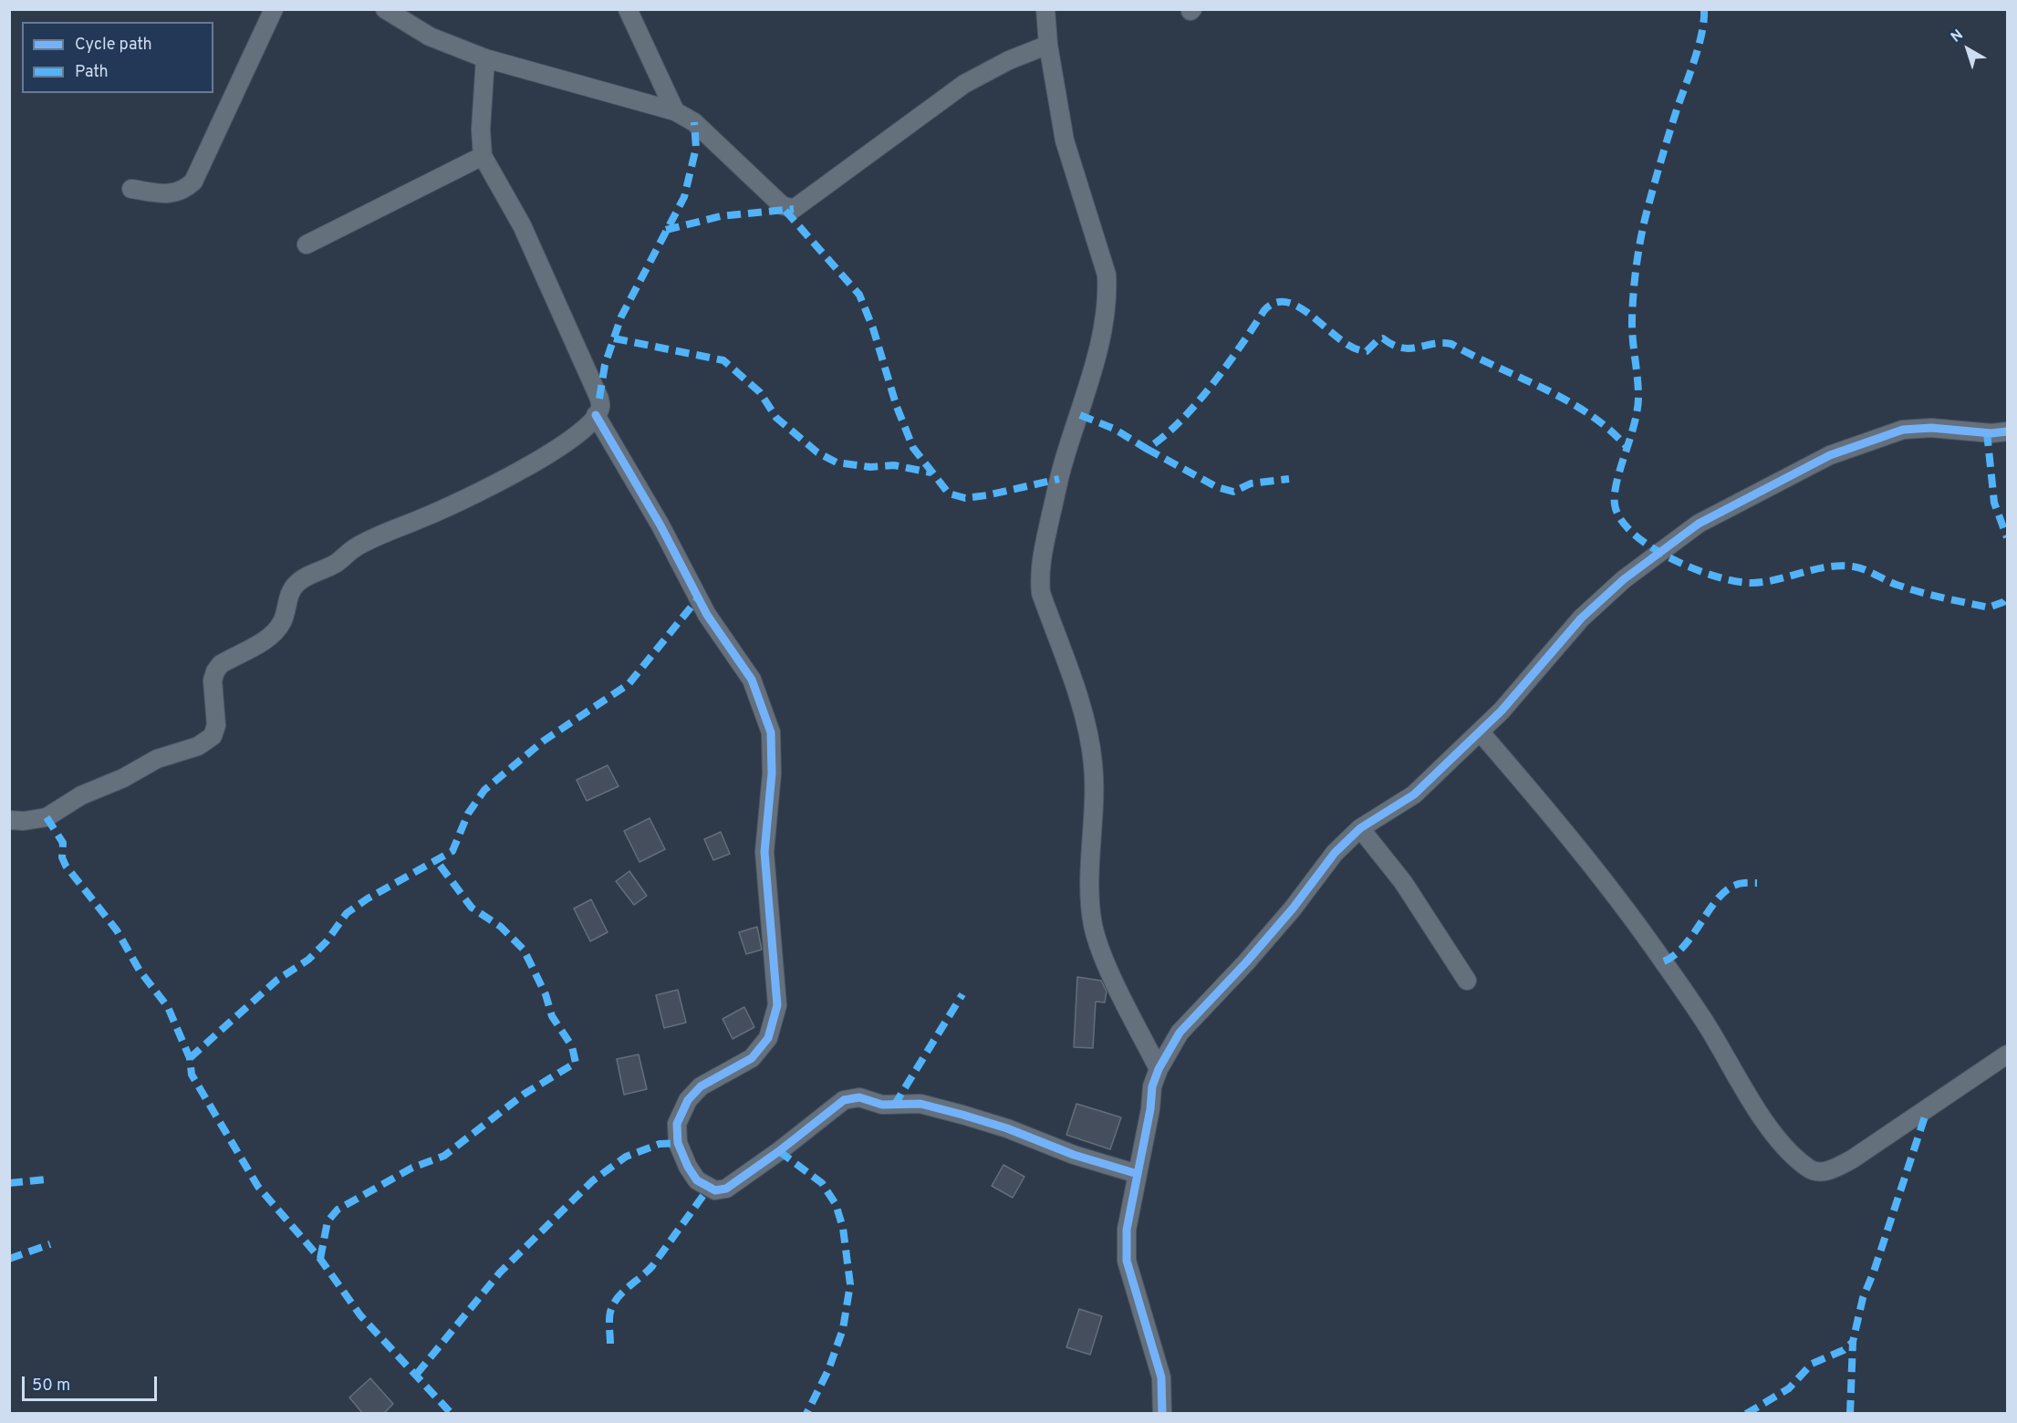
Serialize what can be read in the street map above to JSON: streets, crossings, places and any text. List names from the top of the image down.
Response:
{
  "legend": ["Cycle path", "Path"],
  "scale_bar": "50 m",
  "north": "top left"
}
